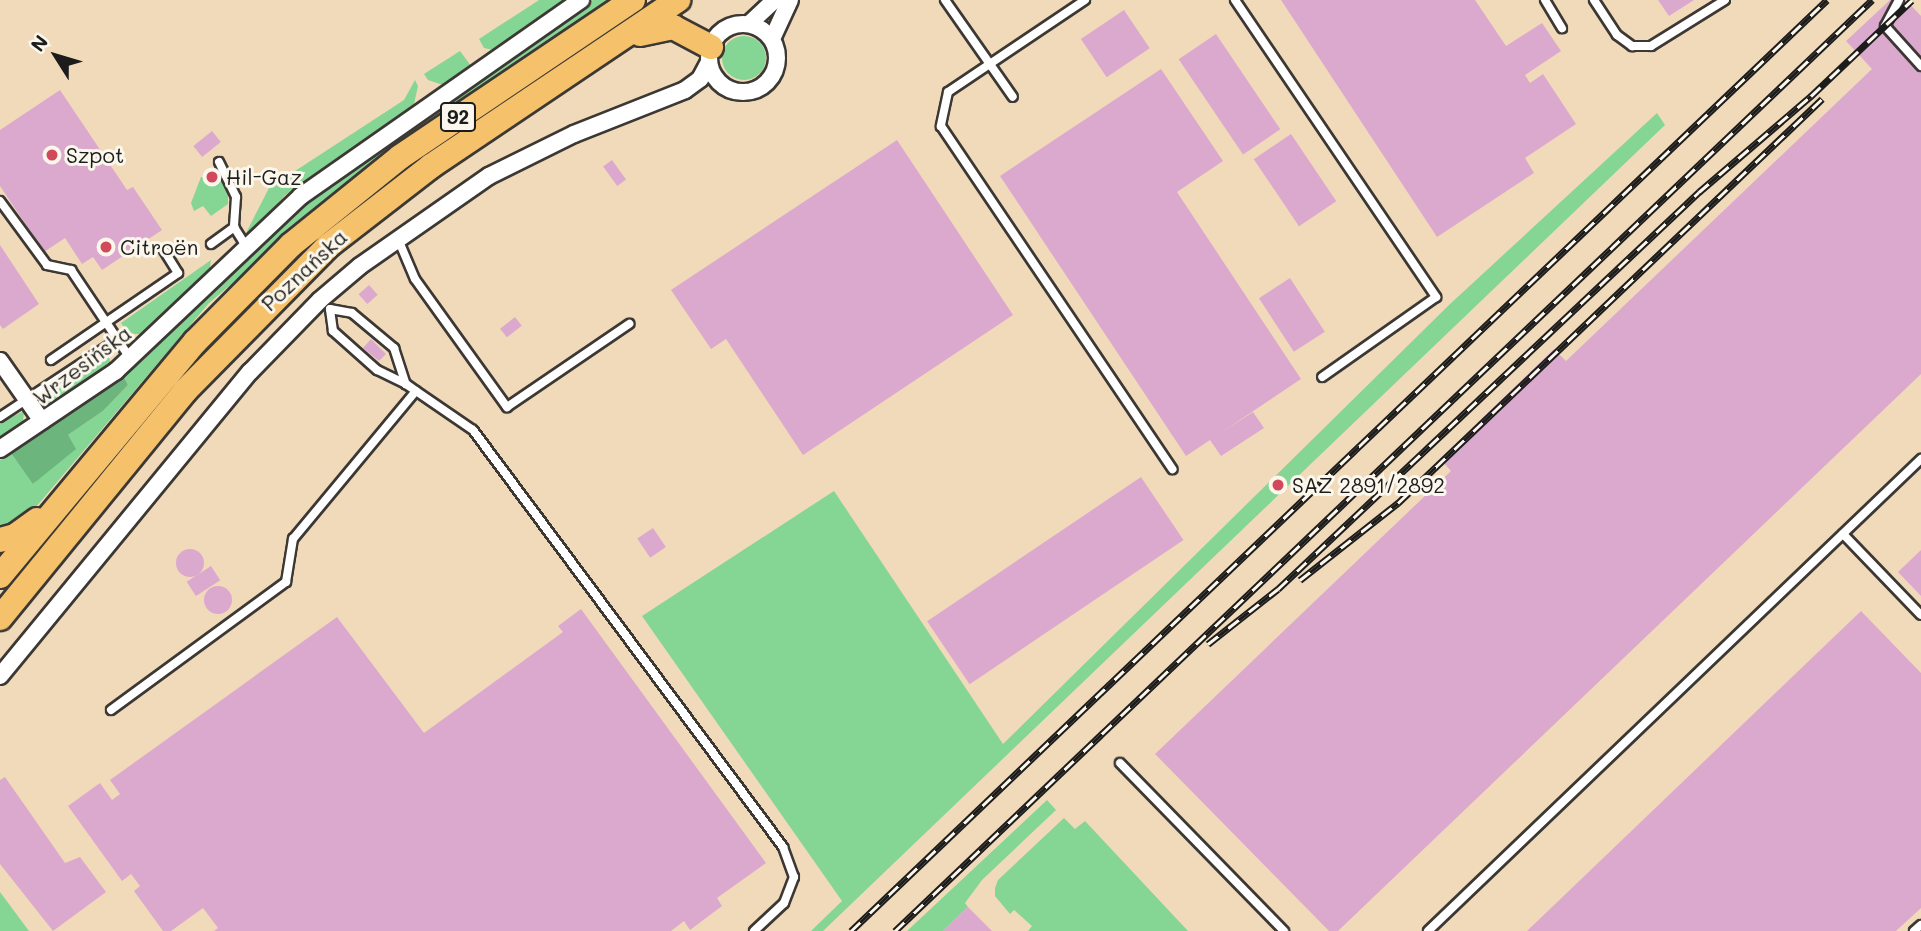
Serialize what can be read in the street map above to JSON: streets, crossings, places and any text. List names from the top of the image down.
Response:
{
  "streets": {
    "main road": ["92", "Poznańska"],
    "street": ["Wrzesińska"]
  },
  "places": [
    "Szpot",
    "Hil-Gaz",
    "Citroën",
    "SAZ 2891/2892"
  ],
  "north": "top left"
}
